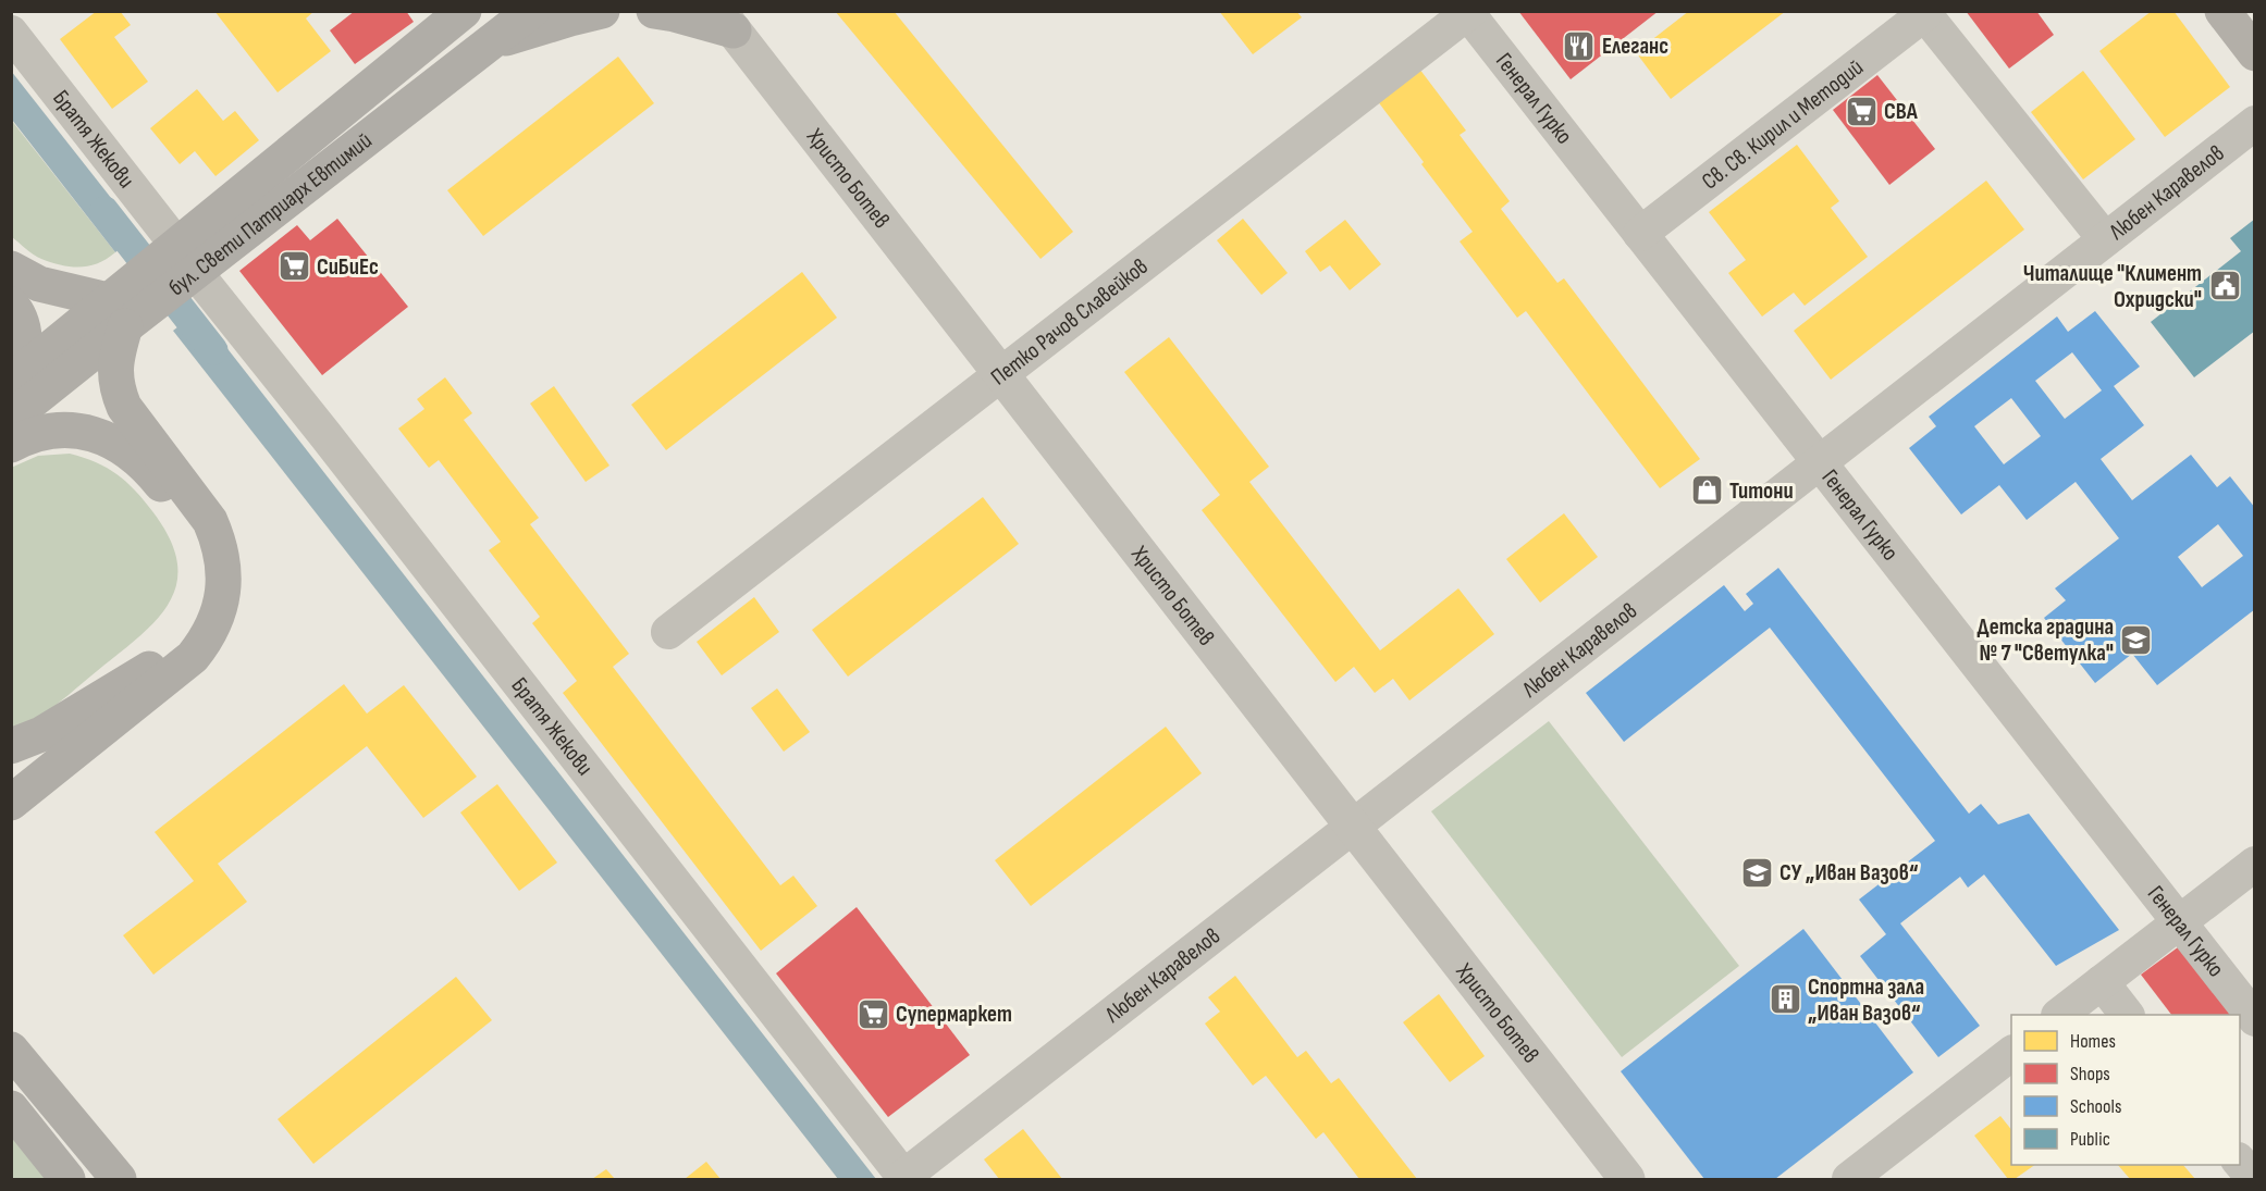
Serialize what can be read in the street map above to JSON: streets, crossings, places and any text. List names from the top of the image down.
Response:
{
  "streets": {
    "main road": ["бул. Свети Патриарх Евтимий"],
    "street": [
      "Генерал Гурко",
      "Св. Св. Кирил и Методий",
      "Братя Жекови",
      "Христо Ботев",
      "Любен Каравелов",
      "Петко Рачов Славейков"
    ]
  },
  "crossings": [
    ["Генерал Гурко", "Св. Св. Кирил и Методий"],
    ["Генерал Гурко", "Любен Каравелов"],
    ["Генерал Гурко", "Петко Рачов Славейков"],
    ["Братя Жекови", "Любен Каравелов"],
    ["Братя Жекови", "бул. Свети Патриарх Евтимий"],
    ["Христо Ботев", "Любен Каравелов"],
    ["Христо Ботев", "Петко Рачов Славейков"]
  ],
  "places": {
    "restaurant": ["Елеганс"],
    "supermarket": ["CBA", "СиБиЕс", "Супермаркет"],
    "public building": ["Читалище \"Климент Охридски\""],
    "shop": ["Титони"],
    "school or university": ["Детска градина № 7 \"Светулка\"", "СУ „Иван Вазов“"],
    "building": ["Спортна зала „Иван Вазов“"]
  },
  "legend": [
    "Homes",
    "Shops",
    "Schools",
    "Public"
  ]
}
